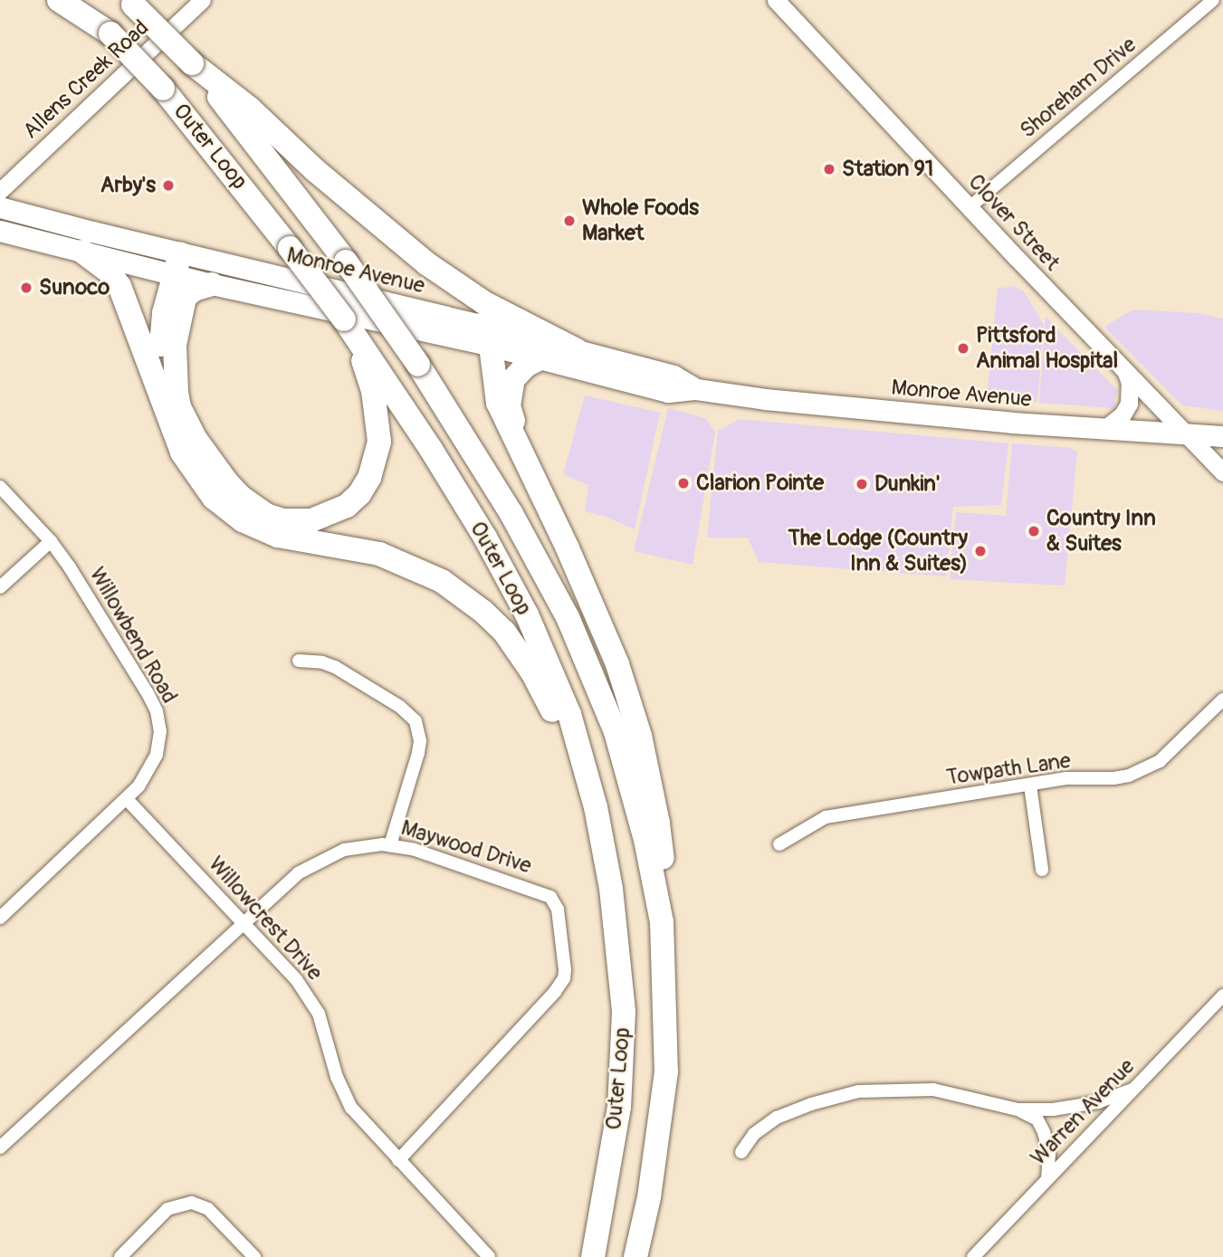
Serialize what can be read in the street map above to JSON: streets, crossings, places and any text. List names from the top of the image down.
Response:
{
  "streets": {
    "highway": ["Outer Loop"],
    "main road": ["Clover Street", "Monroe Avenue"],
    "street": [
      "Allens Creek Road",
      "Shoreham Drive",
      "Willowbend Road",
      "Towpath Lane",
      "Maywood Drive",
      "Willowcrest Drive",
      "Warren Avenue"
    ]
  },
  "crossings": [
    ["Shoreham Drive", "Clover Street"],
    ["Clover Street", "Monroe Avenue"],
    ["Willowbend Road", "Willowcrest Drive"],
    ["Maywood Drive", "Willowcrest Drive"]
  ],
  "places": [
    "Station 91",
    "Arby's",
    "Whole Foods Market",
    "Sunoco",
    "Pittsford Animal Hospital",
    "Clarion Pointe",
    "Dunkin'",
    "Country Inn & Suites",
    "The Lodge (Country Inn & Suites)"
  ]
}
